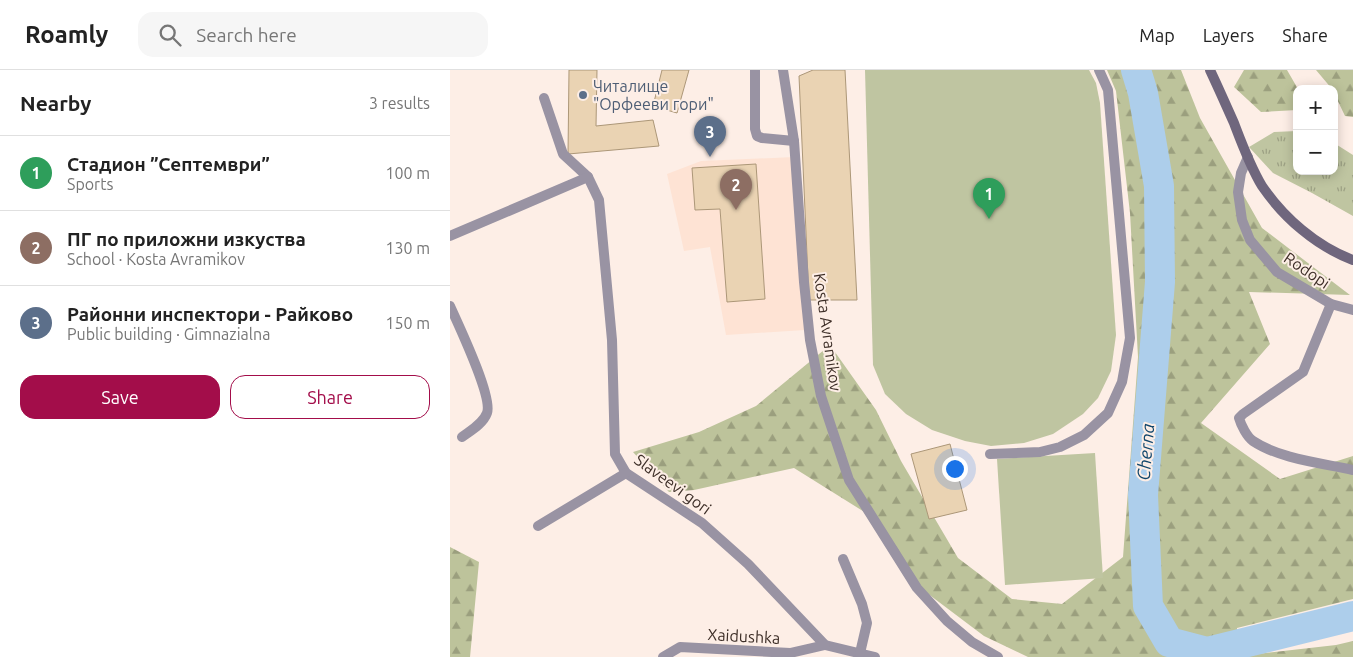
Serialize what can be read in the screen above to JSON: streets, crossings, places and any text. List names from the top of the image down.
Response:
{
  "streets": {
    "main road": ["Rodopi"],
    "street": ["Kosta Avramikov", "Slaveevi gori", "Xaidushka"]
  },
  "crossings": [
    ["Slaveevi gori", "Xaidushka"]
  ],
  "water": ["Cherna"],
  "places": ["Читалище \"Орфееви гори\""],
  "page": {
    "header": "Roamly",
    "search": "Search here",
    "nav": ["Map", "Layers", "Share"],
    "heading": ["Nearby", "3 results"],
    "map_buttons": ["+", "−"],
    "pins": ["3", "2", "1"],
    "list": [
      {
        "mark": "1",
        "name": "Стадион ”Септември”",
        "note": "Sports",
        "value": "100 m"
      },
      {
        "mark": "2",
        "name": "ПГ по приложни изкуства",
        "note": "School · Kosta Avramikov",
        "value": "130 m"
      },
      {
        "mark": "3",
        "name": "Районни инспектори - Райково",
        "note": "Public building · Gimnazialna",
        "value": "150 m"
      }
    ],
    "buttons": ["Save", "Share"]
  }
}
